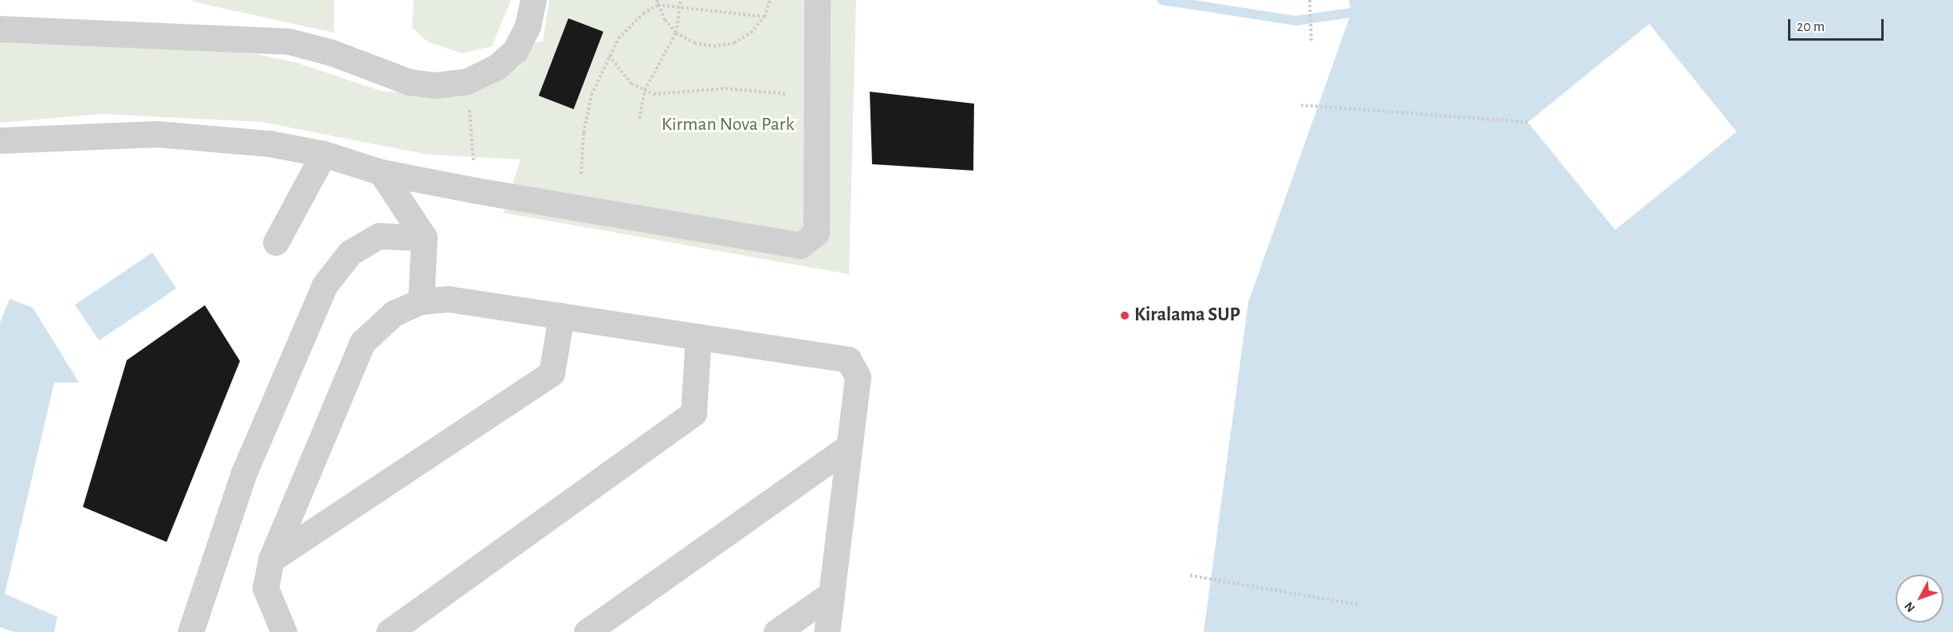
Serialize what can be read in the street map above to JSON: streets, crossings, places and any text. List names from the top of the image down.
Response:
{
  "parks": ["Kirman Nova Park"],
  "places": ["Kiralama SUP"],
  "scale_bar": "20 m",
  "north": "bottom left"
}
